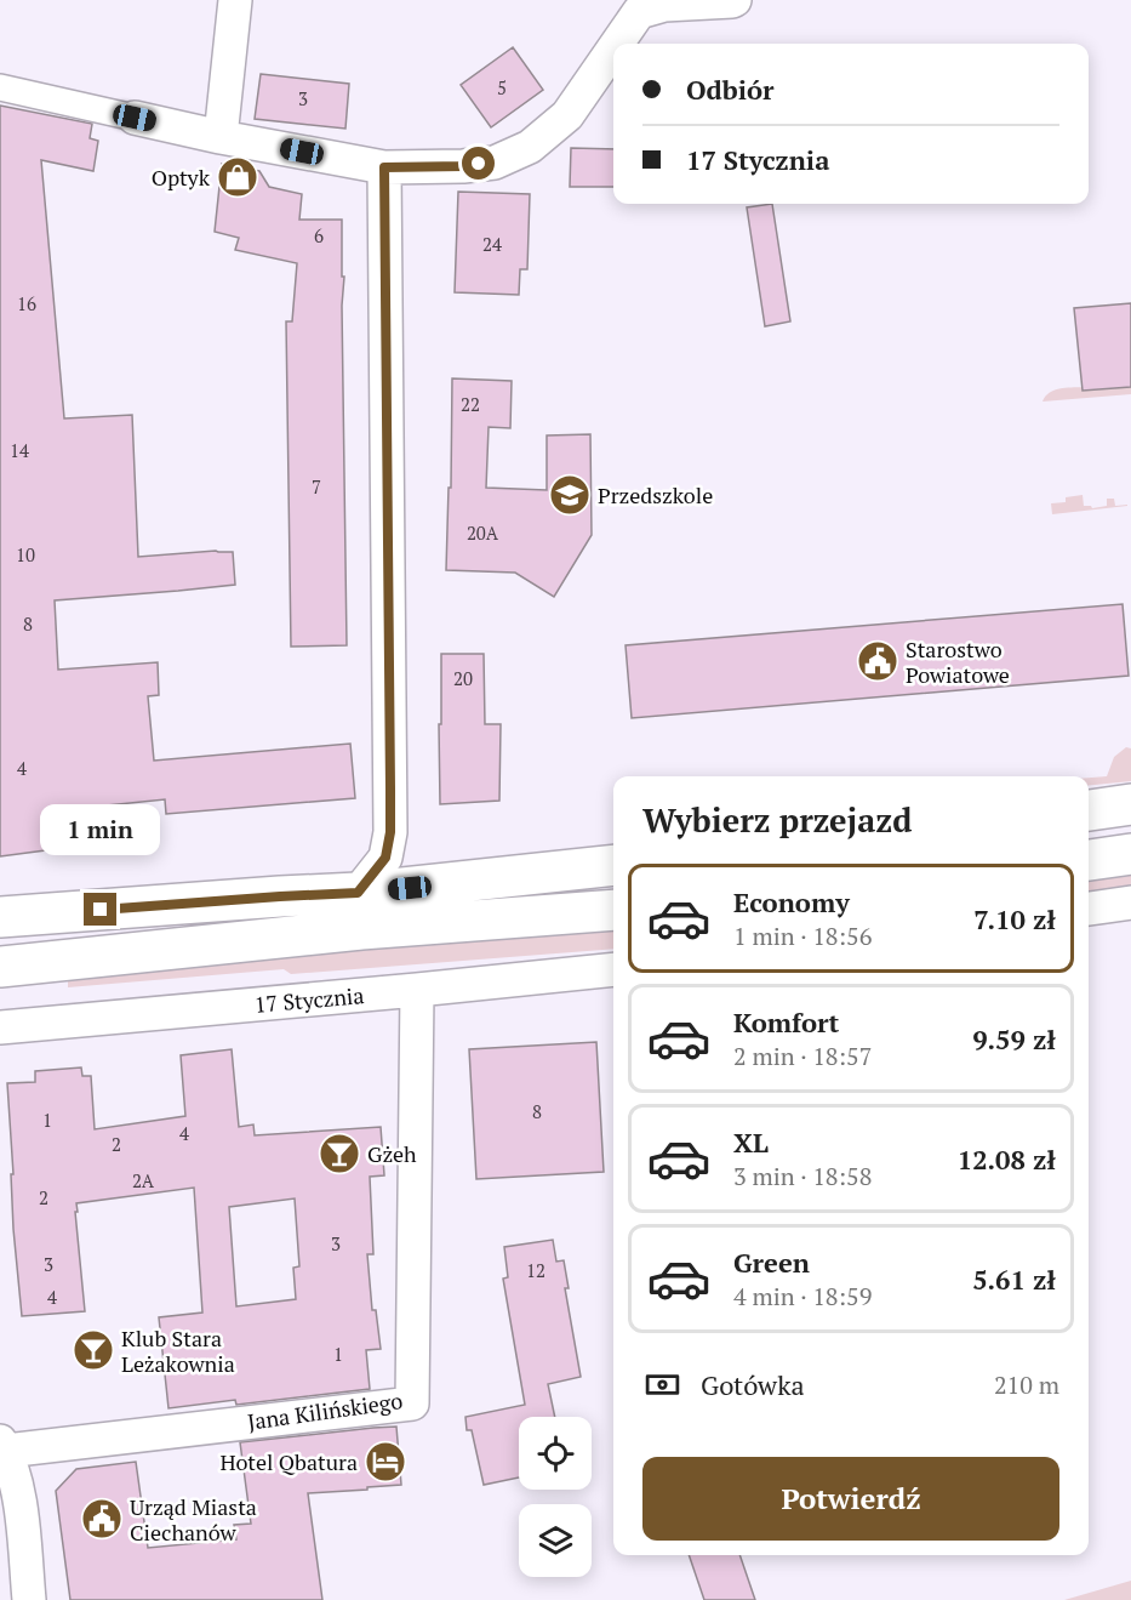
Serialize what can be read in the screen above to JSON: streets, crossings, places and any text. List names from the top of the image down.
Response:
{
  "streets": {
    "street": ["17 Stycznia", "Jana Kilińskiego"]
  },
  "crossings": [
    ["17 Stycznia", "Jana Kilińskiego"]
  ],
  "places": {
    "shop": ["Optyk"],
    "school or university": ["Przedszkole"],
    "public building": ["Starostwo Powiatowe", "Urząd Miasta Ciechanów"],
    "bar": ["Gżeh", "Klub Stara Leżakownia"],
    "hotel": ["Hotel Qbatura"]
  },
  "house_numbers": [
    "5",
    "3",
    "6",
    "24",
    "16",
    "22",
    "14",
    "7",
    "20A",
    "10",
    "8",
    "20",
    "4",
    "8",
    "1",
    "4",
    "2",
    "2A",
    "2",
    "3",
    "3",
    "12",
    "4",
    "1"
  ],
  "page": {
    "banner": ["Odbiór", "17 Stycznia"],
    "heading": "Wybierz przejazd",
    "bubble": "1 min",
    "list": [
      {
        "name": "Economy",
        "note": "1 min · 18:56",
        "value": "7.10 zł"
      },
      {
        "name": "Komfort",
        "note": "2 min · 18:57",
        "value": "9.59 zł"
      },
      {
        "name": "XL",
        "note": "3 min · 18:58",
        "value": "12.08 zł"
      },
      {
        "name": "Green",
        "note": "4 min · 18:59",
        "value": "5.61 zł"
      }
    ],
    "pay": ["Gotówka", "210 m"],
    "buttons": "Potwierdź"
  }
}
